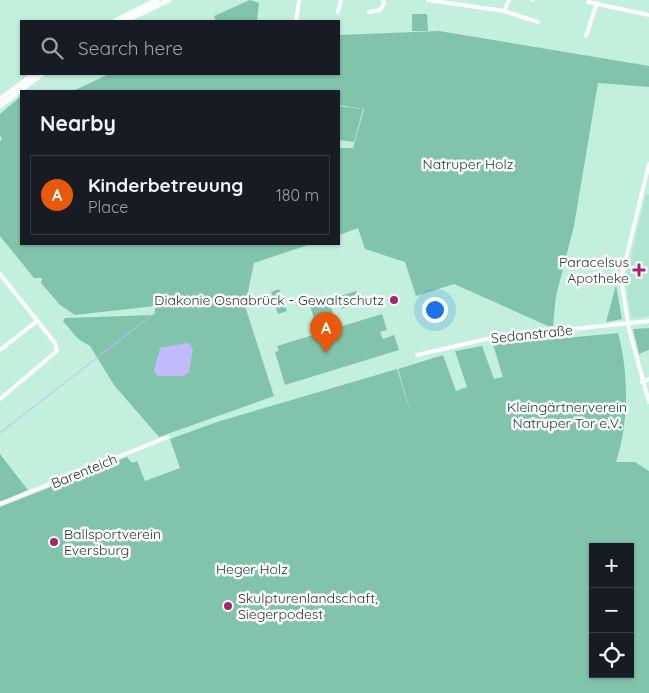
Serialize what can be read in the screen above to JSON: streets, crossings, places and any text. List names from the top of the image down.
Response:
{
  "streets": {
    "street": ["Sedanstraße", "Barenteich"]
  },
  "parks": ["Natruper Holz", "Kleingärtnerverein Natruper Tor e.V.", "Heger Holz"],
  "places": {
    "health": ["Paracelsus Apotheke"],
    "other": ["Diakonie Osnabrück - Gewaltschutz", "Ballsportverein Eversburg", "Skulpturenlandschaft, Siegerpodest"]
  },
  "page": {
    "search": "Search here",
    "heading": "Nearby",
    "list": [
      {
        "mark": "A",
        "name": "Kinderbetreuung",
        "note": "Place",
        "value": "180 m"
      }
    ],
    "pins": "A",
    "map_buttons": ["+", "−"]
  }
}
